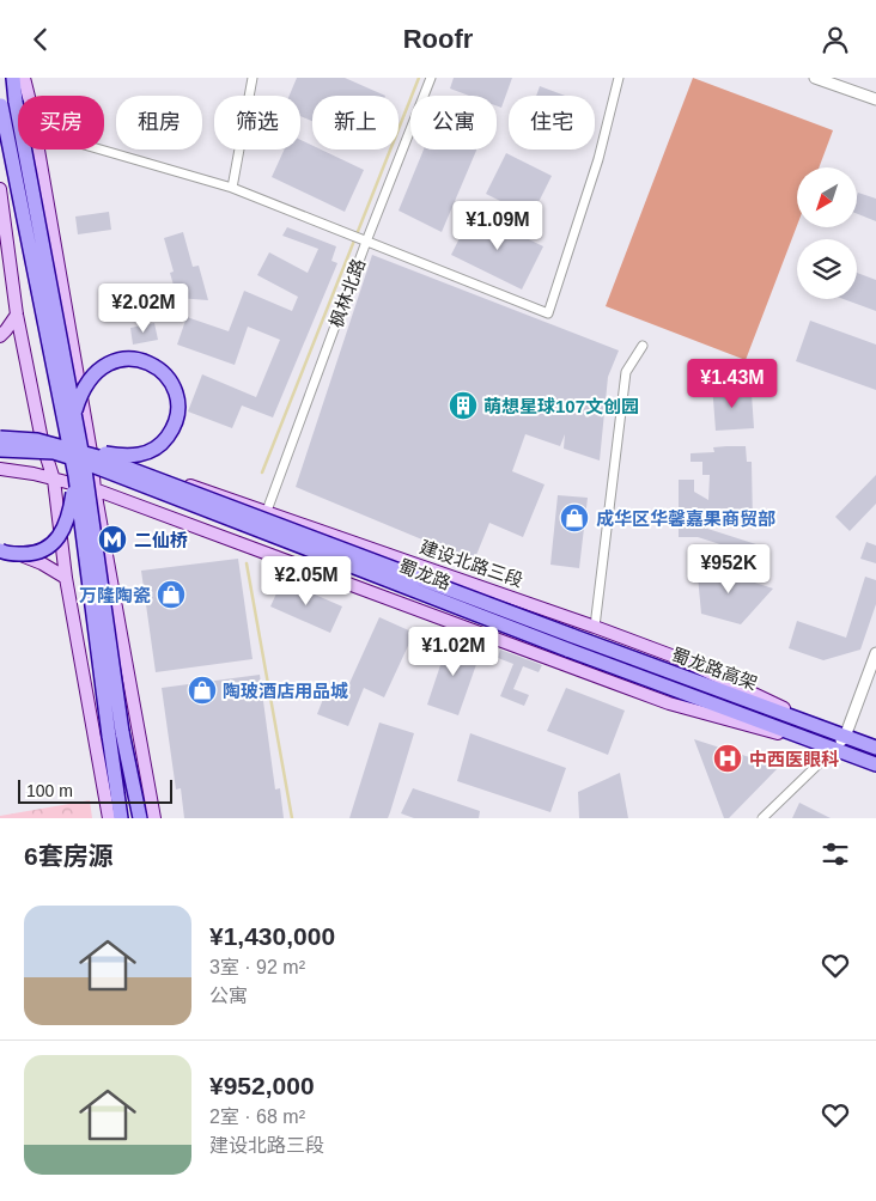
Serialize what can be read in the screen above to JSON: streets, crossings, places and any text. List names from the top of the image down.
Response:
{
  "streets": {
    "main road": ["建设北路三段", "蜀龙路", "蜀龙路高架"],
    "street": ["枫林北路"]
  },
  "crossings": [
    ["枫林北路", "建设北路三段"],
    ["建设北路三段", "蜀龙路"],
    ["建设北路三段", "蜀龙路高架"],
    ["蜀龙路", "蜀龙路高架"]
  ],
  "places": {
    "building": ["萌想星球107文创园"],
    "shop": ["成华区华馨嘉果商贸部", "万隆陶瓷", "陶玻酒店用品城"],
    "metro station": ["二仙桥"],
    "hospital": ["中西医眼科"]
  },
  "scale_bar": "100 m",
  "north": "bottom left",
  "page": {
    "header": "Roofr",
    "chip": [
      "买房",
      "租房",
      "筛选",
      "新上",
      "公寓",
      "住宅"
    ],
    "price": [
      "¥1.09M",
      "¥2.02M",
      "¥1.43M",
      "¥952K",
      "¥2.05M",
      "¥1.02M"
    ],
    "scale": "100 m",
    "heading": "6套房源",
    "list": [
      {
        "name": "¥1,430,000",
        "note": "3室 · 92 m² · 公寓"
      },
      {
        "name": "¥952,000",
        "note": "2室 · 68 m² · 建设北路三段"
      }
    ]
  }
}
